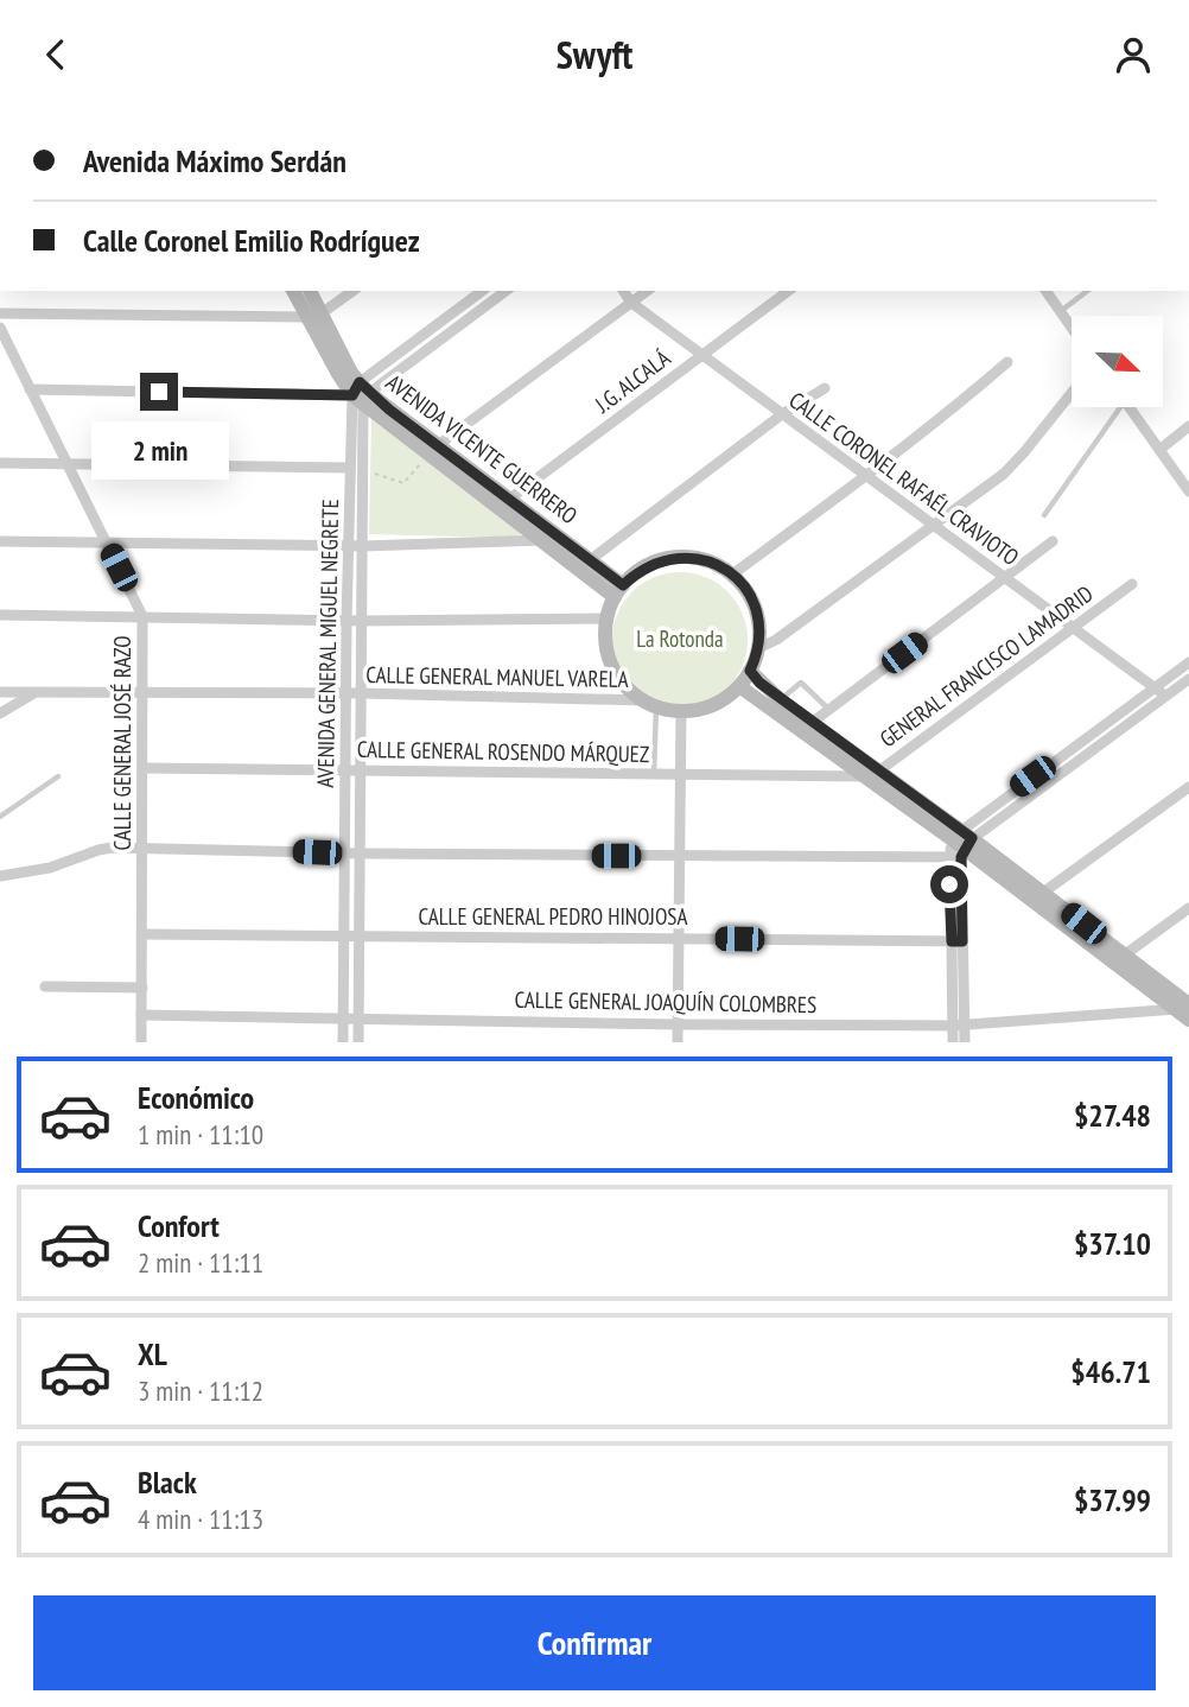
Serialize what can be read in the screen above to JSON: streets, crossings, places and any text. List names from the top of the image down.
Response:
{
  "streets": {
    "main road": ["AVENIDA VICENTE GUERRERO"],
    "street": [
      "J.G. ALCALÁ",
      "CALLE CORONEL RAFAÉL CRAVIOTO",
      "AVENIDA GENERAL MIGUEL NEGRETE",
      "GENERAL FRANCISCO LAMADRID",
      "CALLE GENERAL MANUEL VARELA",
      "CALLE GENERAL JOSÉ RAZO",
      "CALLE GENERAL ROSENDO MÁRQUEZ",
      "CALLE GENERAL PEDRO HINOJOSA",
      "CALLE GENERAL JOAQUÍN COLOMBRES"
    ]
  },
  "crossings": [
    ["J.G. ALCALÁ", "AVENIDA VICENTE GUERRERO"],
    ["J.G. ALCALÁ", "CALLE CORONEL RAFAÉL CRAVIOTO"],
    ["AVENIDA VICENTE GUERRERO", "AVENIDA GENERAL MIGUEL NEGRETE"],
    ["AVENIDA VICENTE GUERRERO", "CALLE GENERAL MANUEL VARELA"],
    ["CALLE CORONEL RAFAÉL CRAVIOTO", "GENERAL FRANCISCO LAMADRID"],
    ["AVENIDA GENERAL MIGUEL NEGRETE", "CALLE GENERAL MANUEL VARELA"],
    ["AVENIDA GENERAL MIGUEL NEGRETE", "CALLE GENERAL ROSENDO MÁRQUEZ"],
    ["AVENIDA GENERAL MIGUEL NEGRETE", "CALLE GENERAL PEDRO HINOJOSA"],
    ["AVENIDA GENERAL MIGUEL NEGRETE", "CALLE GENERAL JOAQUÍN COLOMBRES"],
    ["GENERAL FRANCISCO LAMADRID", "CALLE GENERAL ROSENDO MÁRQUEZ"],
    ["CALLE GENERAL MANUEL VARELA", "CALLE GENERAL JOSÉ RAZO"],
    ["CALLE GENERAL JOSÉ RAZO", "CALLE GENERAL ROSENDO MÁRQUEZ"],
    ["CALLE GENERAL JOSÉ RAZO", "CALLE GENERAL PEDRO HINOJOSA"],
    ["CALLE GENERAL JOSÉ RAZO", "CALLE GENERAL JOAQUÍN COLOMBRES"]
  ],
  "parks": ["La Rotonda"],
  "north": "bottom right",
  "page": {
    "header": "Swyft",
    "banner": ["Avenida Máximo Serdán", "Calle Coronel Emilio Rodríguez"],
    "bubble": "2 min",
    "list": [
      {
        "name": "Económico",
        "note": "1 min · 11:10",
        "value": "$27.48"
      },
      {
        "name": "Confort",
        "note": "2 min · 11:11",
        "value": "$37.10"
      },
      {
        "name": "XL",
        "note": "3 min · 11:12",
        "value": "$46.71"
      },
      {
        "name": "Black",
        "note": "4 min · 11:13",
        "value": "$37.99"
      }
    ],
    "buttons": "Confirmar"
  }
}
